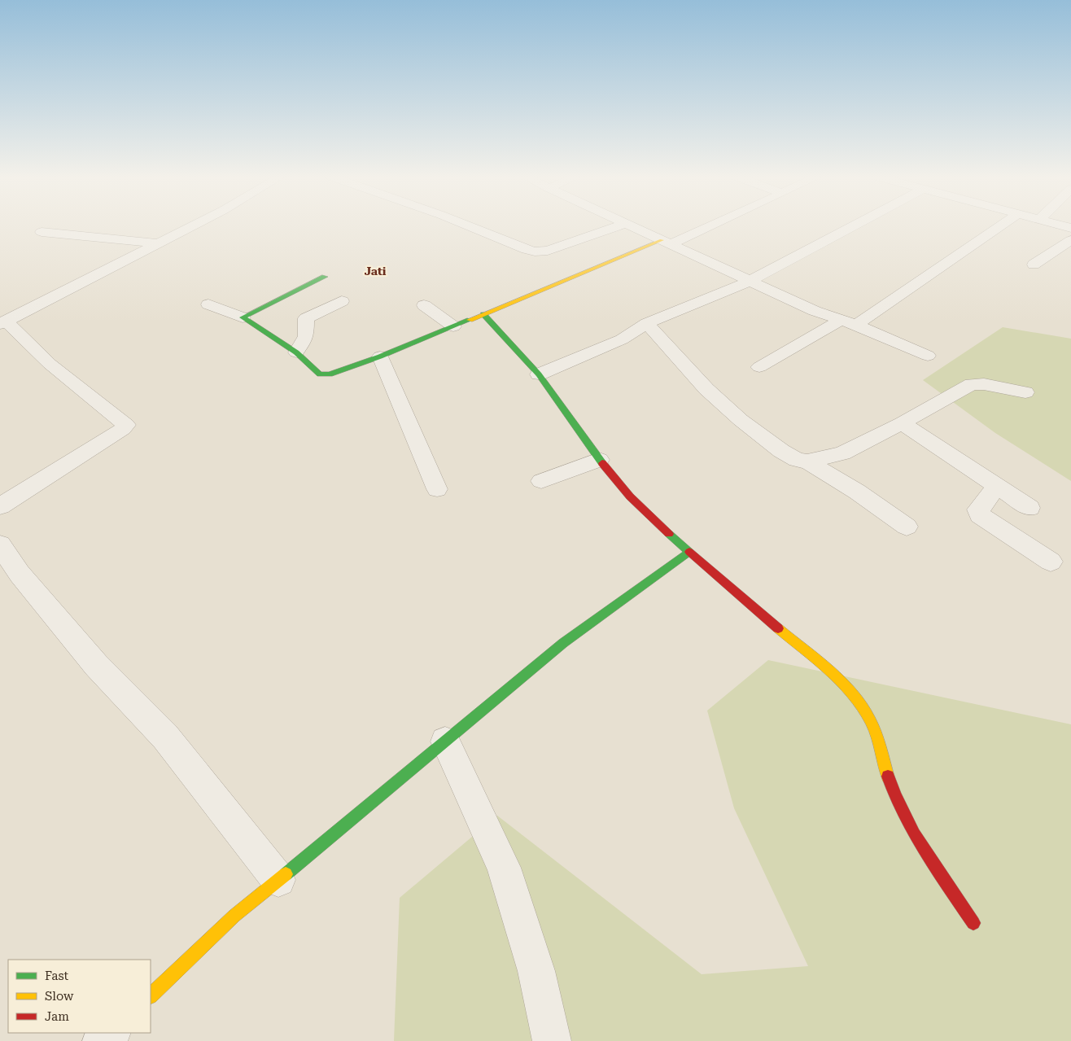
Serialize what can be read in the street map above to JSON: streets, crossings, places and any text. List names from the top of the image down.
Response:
{
  "districts": ["Jati"],
  "legend": ["Fast", "Slow", "Jam"]
}
